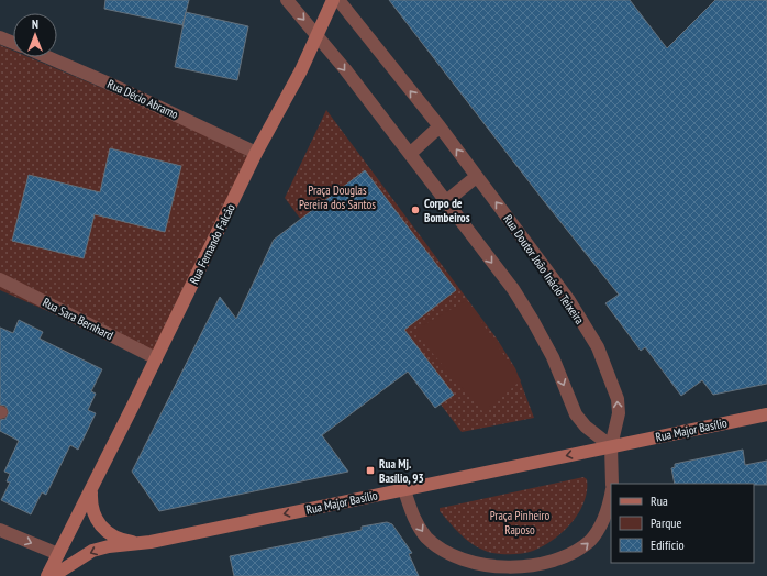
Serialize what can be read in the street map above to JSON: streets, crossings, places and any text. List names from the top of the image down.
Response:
{
  "streets": {
    "main road": ["Rua Fernando Falcão", "Rua Major Basílio"],
    "street": ["Rua Décio Abramo", "Rua Doutor João Inácio Teixeira", "Rua Sara Bernhard"]
  },
  "crossings": [
    ["Rua Décio Abramo", "Rua Fernando Falcão"],
    ["Rua Fernando Falcão", "Rua Sara Bernhard"],
    ["Rua Fernando Falcão", "Rua Major Basílio"],
    ["Rua Doutor João Inácio Teixeira", "Rua Major Basílio"]
  ],
  "one_way": ["Rua Major Basílio"],
  "parks": ["Praça Douglas Pereira dos Santos", "Praça Pinheiro Raposo"],
  "places": {
    "other": ["Corpo de Bombeiros"],
    "transit": ["Rua Mj. Basílio, 93"]
  },
  "legend": ["Rua", "Parque", "Edifício"],
  "north": "top"
}
